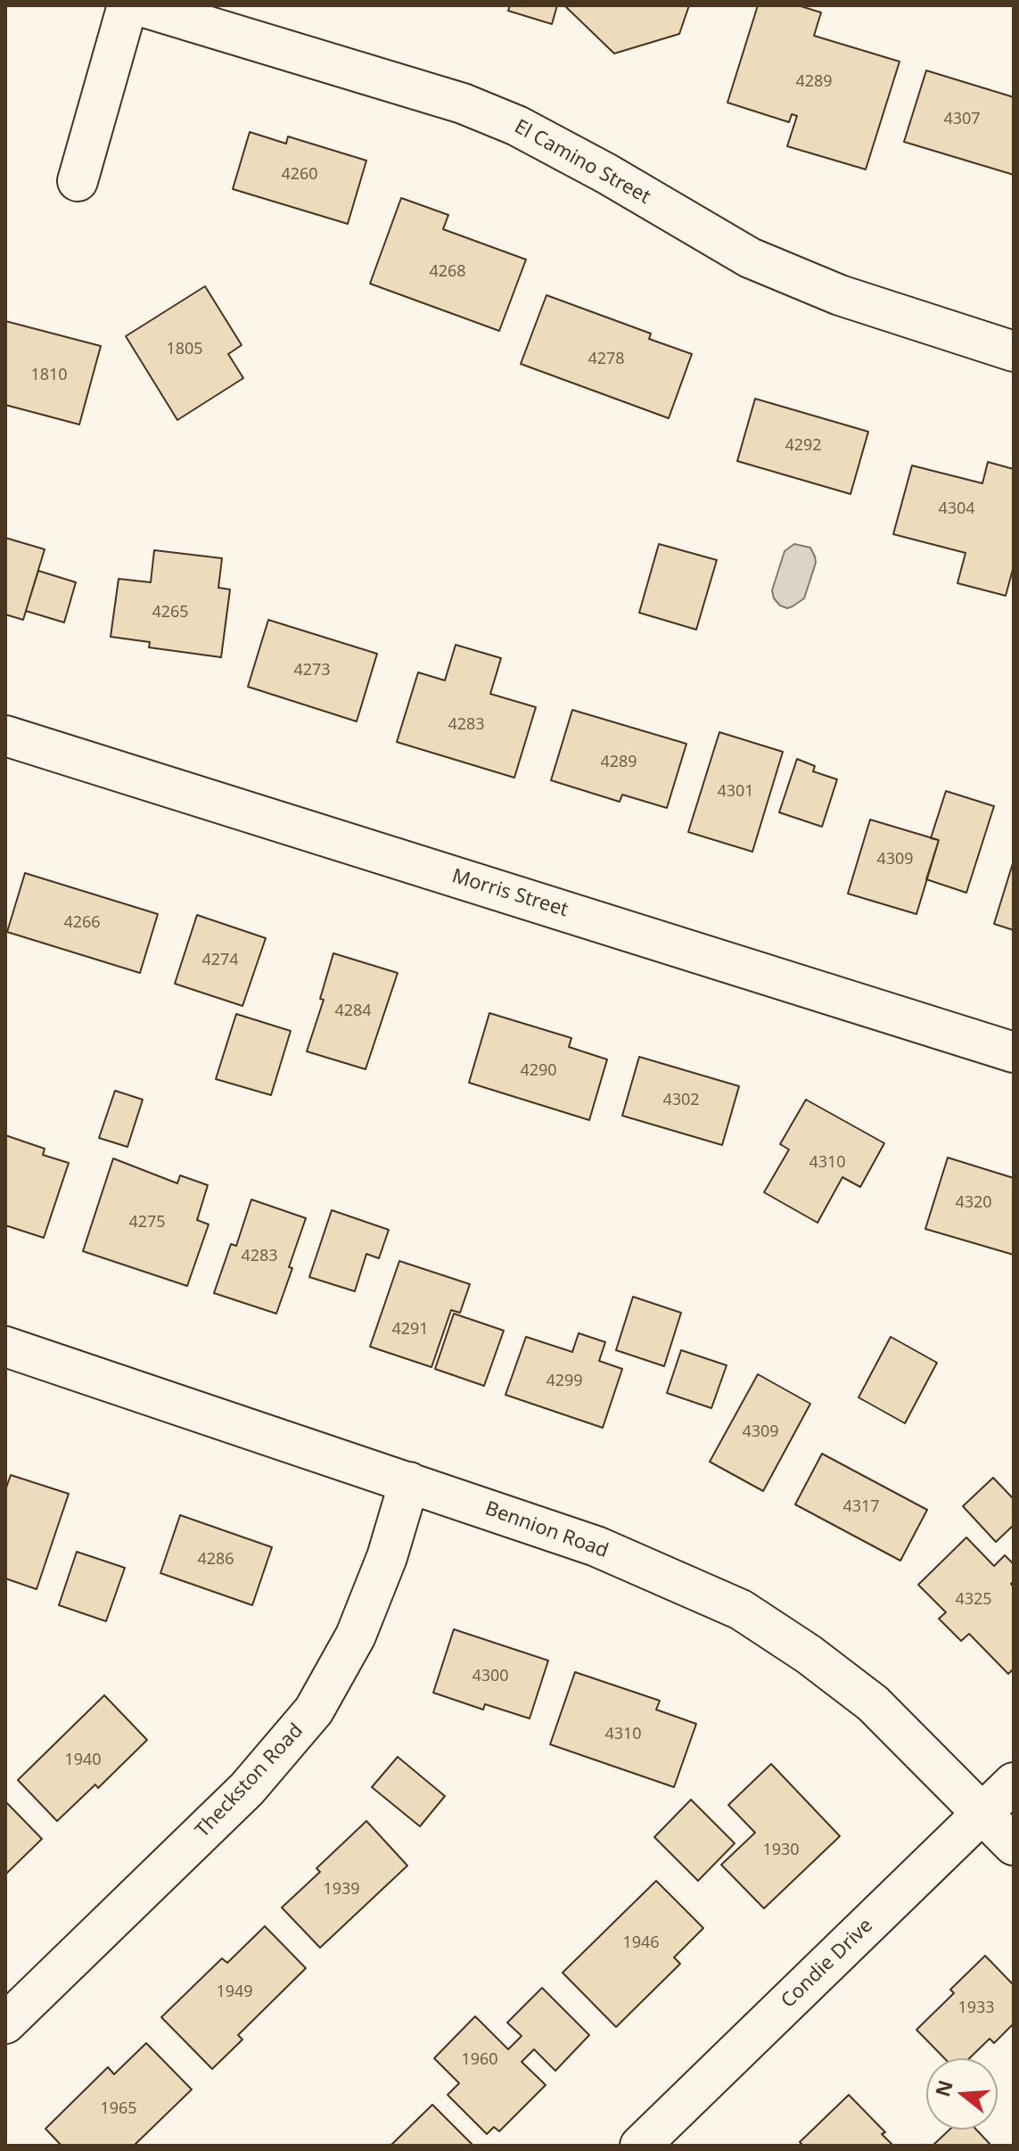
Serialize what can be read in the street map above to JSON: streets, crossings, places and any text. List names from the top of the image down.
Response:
{
  "streets": {
    "street": [
      "El Camino Street",
      "Morris Street",
      "Bennion Road",
      "Theckston Road",
      "Condie Drive"
    ]
  },
  "crossings": [
    ["Bennion Road", "Theckston Road"],
    ["Bennion Road", "Condie Drive"]
  ],
  "house_numbers": [
    "4289",
    "4307",
    "4260",
    "4268",
    "1805",
    "4278",
    "1810",
    "4292",
    "4304",
    "4265",
    "4273",
    "4283",
    "4289",
    "4301",
    "4309",
    "4266",
    "4274",
    "4284",
    "4290",
    "4302",
    "4310",
    "4320",
    "4275",
    "4283",
    "4291",
    "4299",
    "4309",
    "4317",
    "4286",
    "4325",
    "4300",
    "4310",
    "1940",
    "1930",
    "1939",
    "1946",
    "1949",
    "1933",
    "1960",
    "1965"
  ],
  "north": "left"
}
